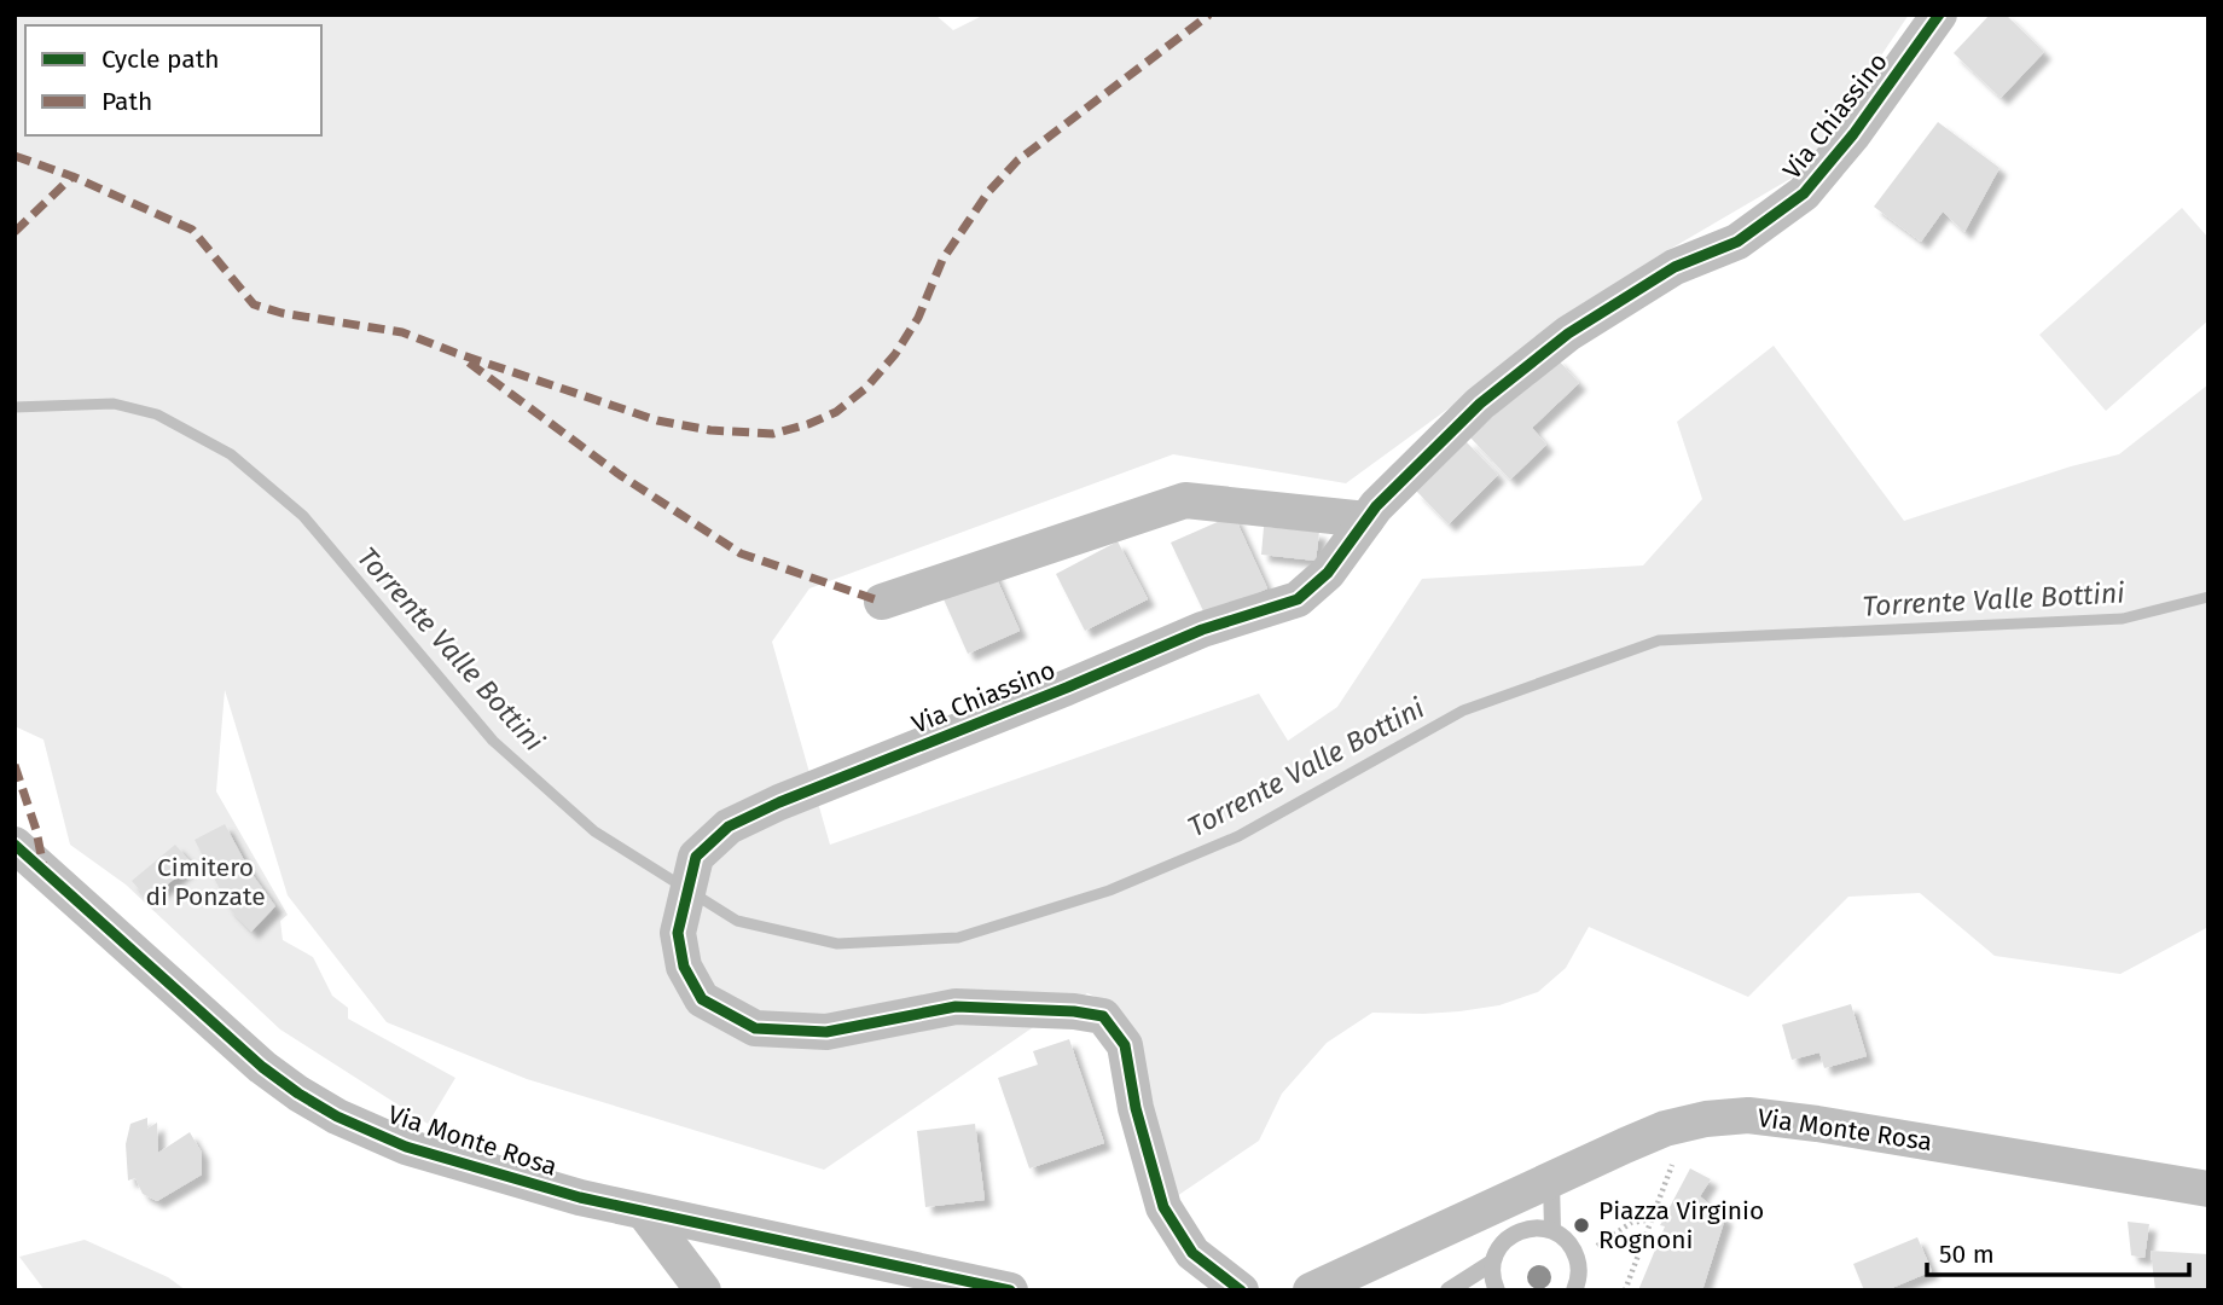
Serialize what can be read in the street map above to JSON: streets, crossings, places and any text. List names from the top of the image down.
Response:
{
  "streets": {
    "street": ["Via Chiassino", "Via Monte Rosa"]
  },
  "water": ["Torrente Valle Bottini"],
  "parks": ["Cimitero di Ponzate"],
  "places": ["Piazza Virginio Rognoni"],
  "legend": ["Cycle path", "Path"],
  "scale_bar": "50 m"
}
